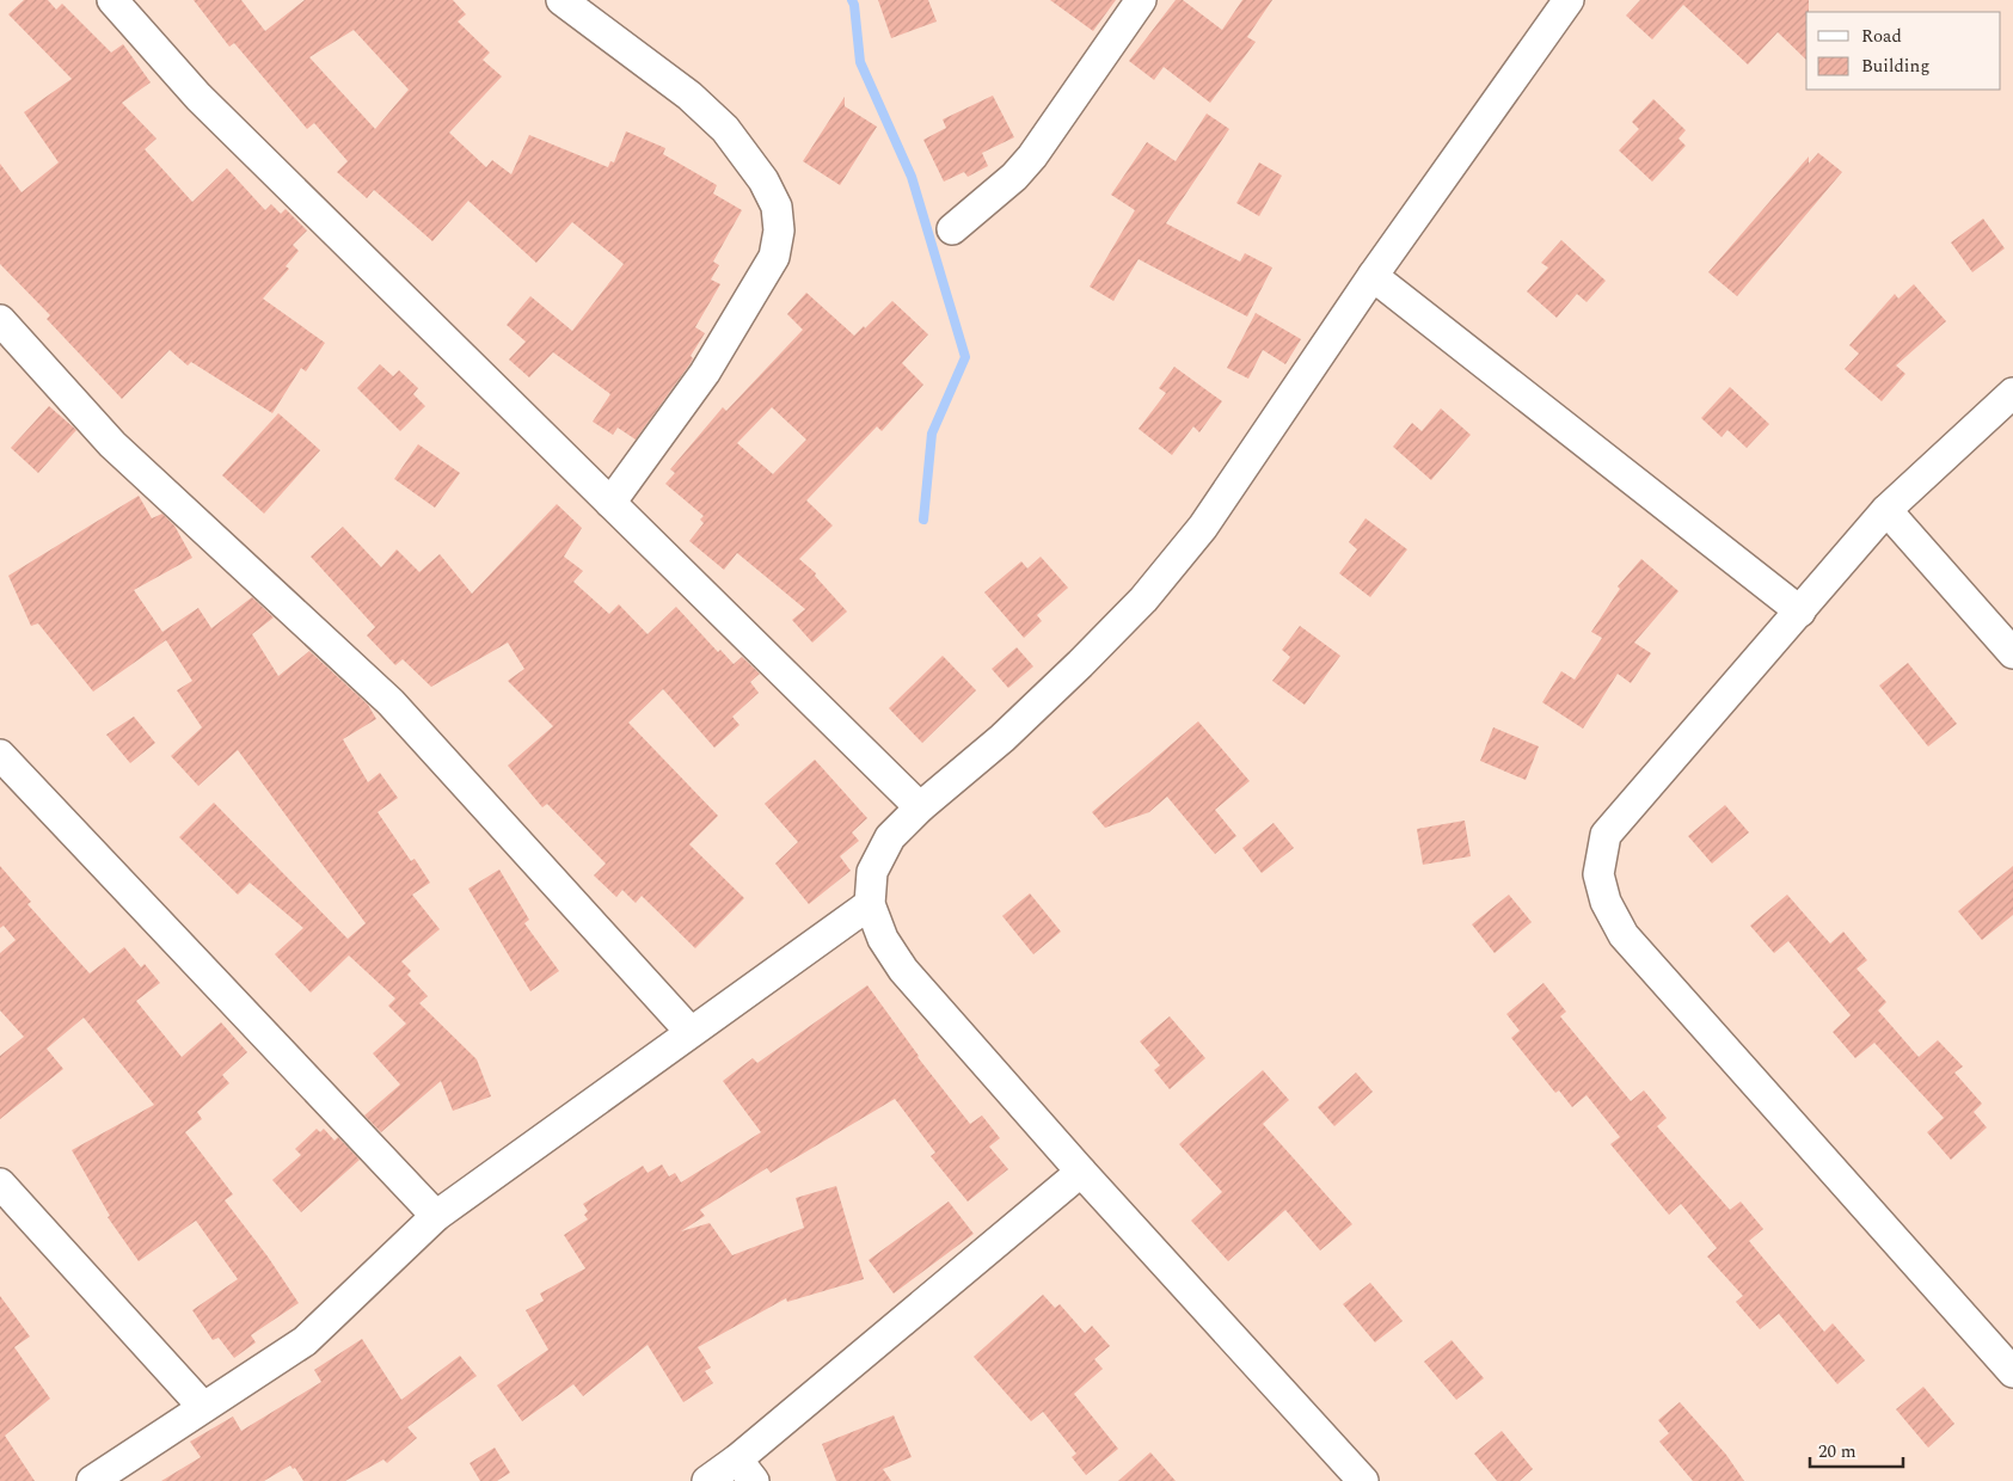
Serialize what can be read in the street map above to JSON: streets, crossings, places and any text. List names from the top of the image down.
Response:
{
  "legend": ["Road", "Building"],
  "scale_bar": "20 m"
}
